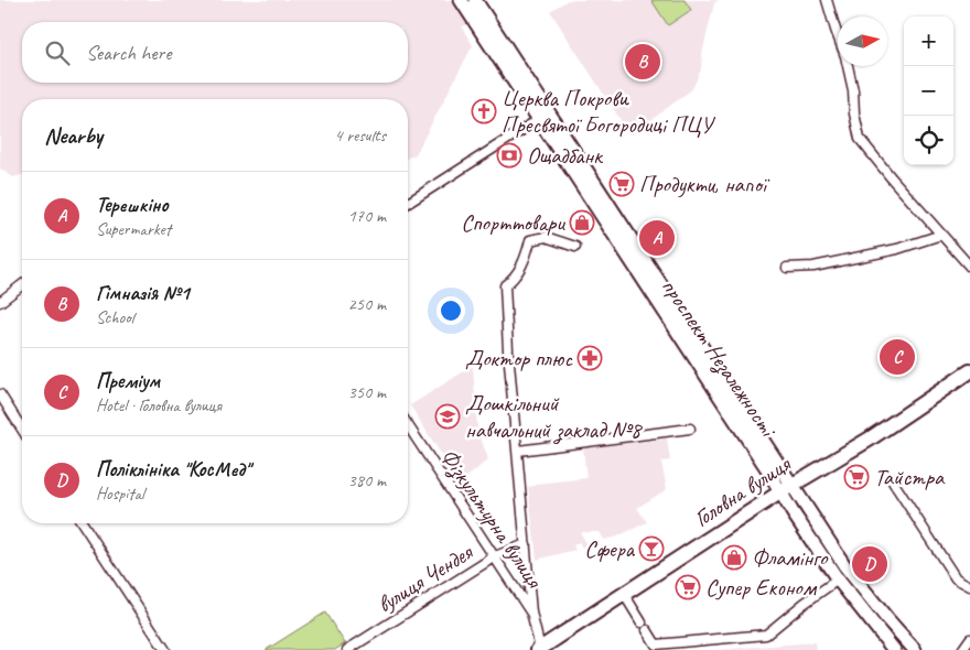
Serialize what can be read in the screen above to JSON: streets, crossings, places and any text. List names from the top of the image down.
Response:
{
  "streets": {
    "main road": ["проспект Незалежності", "Головна вулиця"],
    "street": ["Фізкультурна вулиця", "вулиця Чендея"]
  },
  "crossings": [
    ["проспект Незалежності", "Головна вулиця"],
    ["Фізкультурна вулиця", "вулиця Чендея"]
  ],
  "places": {
    "church": ["Церква Покрови Пресвятої Богородиці ПЦУ"],
    "bank": ["Ощадбанк"],
    "supermarket": ["Продукти, напої", "Тайстра", "Супер Економ"],
    "shop": ["Спорттовари", "Фламінго"],
    "pharmacy": ["Доктор плюс"],
    "school or university": ["Дошкільний навчальний заклад №8"],
    "bar": ["Сфера"]
  },
  "north": "right",
  "page": {
    "map_buttons": ["+", "−"],
    "search": "Search here",
    "pins": [
      "B",
      "A",
      "C",
      "D"
    ],
    "heading": ["Nearby", "4 results"],
    "list": [
      {
        "mark": "A",
        "name": "Терешкіно",
        "note": "Supermarket",
        "value": "170 m"
      },
      {
        "mark": "B",
        "name": "Гімназія №1",
        "note": "School",
        "value": "250 m"
      },
      {
        "mark": "C",
        "name": "Преміум",
        "note": "Hotel · Головна вулиця",
        "value": "350 m"
      },
      {
        "mark": "D",
        "name": "Поліклініка \"КосМед\"",
        "note": "Hospital",
        "value": "380 m"
      }
    ]
  }
}
